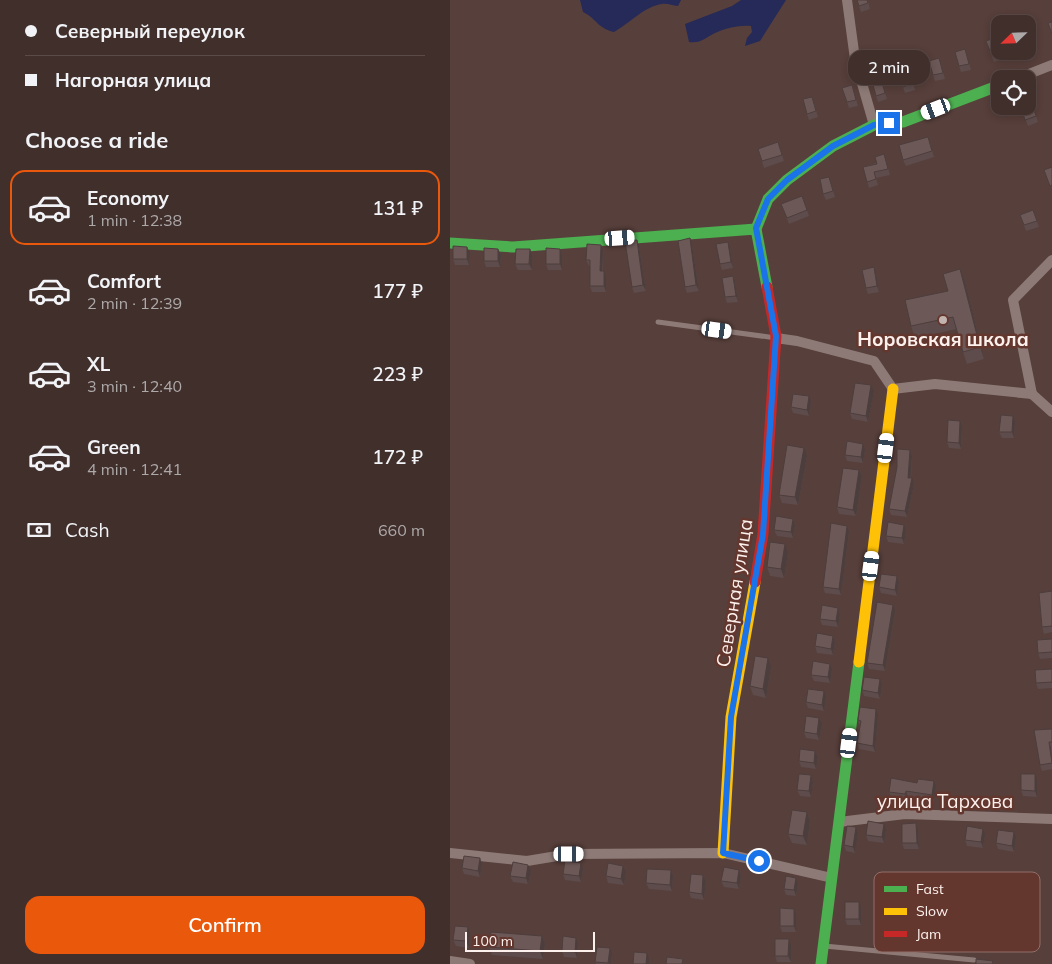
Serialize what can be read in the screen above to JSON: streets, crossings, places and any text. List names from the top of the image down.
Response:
{
  "streets": {
    "street": ["Северная улица", "улица Тархова"]
  },
  "places": ["Норовская школа"],
  "legend": ["Fast", "Slow", "Jam"],
  "scale_bar": "100 m",
  "north": "bottom left",
  "page": {
    "banner": ["Северный переулок", "Нагорная улица"],
    "bubble": "2 min",
    "heading": "Choose a ride",
    "list": [
      {
        "name": "Economy",
        "note": "1 min · 12:38",
        "value": "131 ₽"
      },
      {
        "name": "Comfort",
        "note": "2 min · 12:39",
        "value": "177 ₽"
      },
      {
        "name": "XL",
        "note": "3 min · 12:40",
        "value": "223 ₽"
      },
      {
        "name": "Green",
        "note": "4 min · 12:41",
        "value": "172 ₽"
      }
    ],
    "pay": ["Cash", "660 m"],
    "buttons": "Confirm",
    "scale": "100 m"
  }
}
